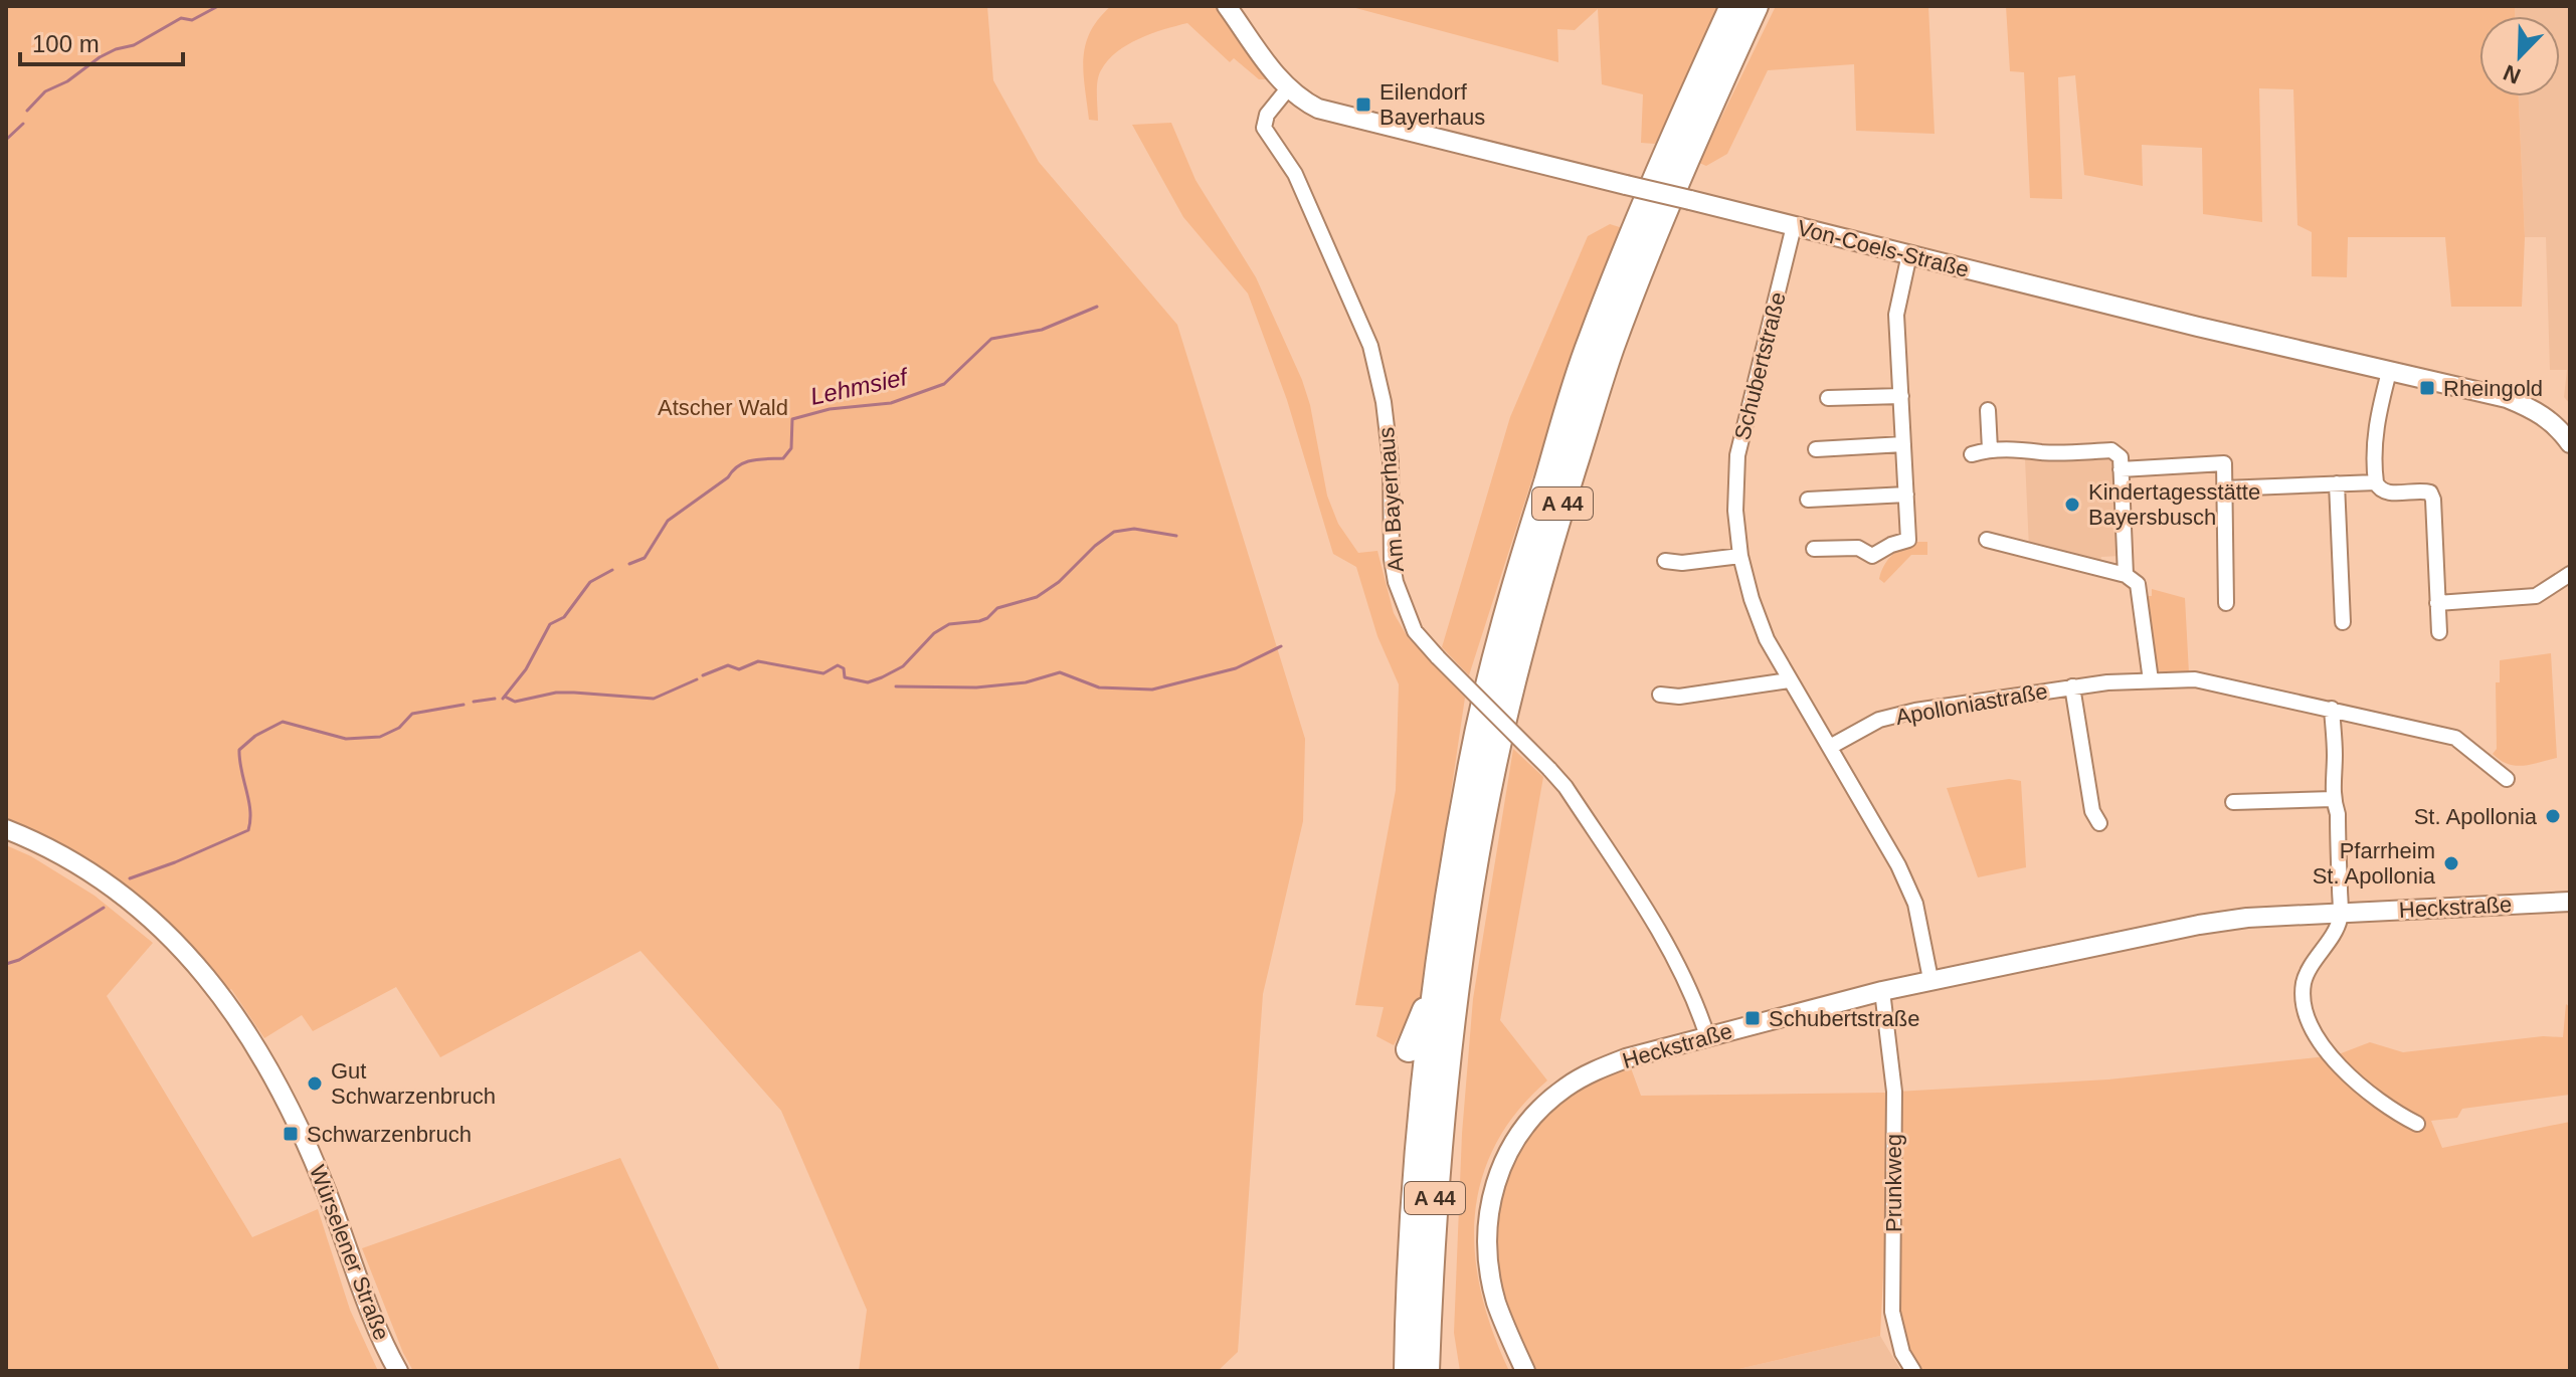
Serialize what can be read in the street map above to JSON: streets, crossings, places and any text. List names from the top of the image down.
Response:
{
  "streets": {
    "highway": ["A 44"],
    "main road": ["Von-Coels-Straße", "Heckstraße", "Würselener Straße"],
    "street": [
      "Schubertstraße",
      "Am Bayerhaus",
      "Apolloniastraße",
      "Prunkweg"
    ]
  },
  "crossings": [
    ["Von-Coels-Straße", "Schubertstraße"],
    ["Von-Coels-Straße", "Am Bayerhaus"],
    ["Schubertstraße", "Apolloniastraße"],
    ["Schubertstraße", "Heckstraße"],
    ["Am Bayerhaus", "Heckstraße"],
    ["Heckstraße", "Prunkweg"]
  ],
  "water": ["Lehmsief"],
  "parks": ["Atscher Wald"],
  "places": {
    "transit": [
      "Eilendorf Bayerhaus",
      "Rheingold",
      "Schubertstraße",
      "Schwarzenbruch"
    ],
    "other": [
      "Kindertagesstätte Bayersbusch",
      "St. Apollonia",
      "Pfarrheim St. Apollonia",
      "Gut Schwarzenbruch"
    ]
  },
  "scale_bar": "100 m",
  "north": "bottom left"
}
